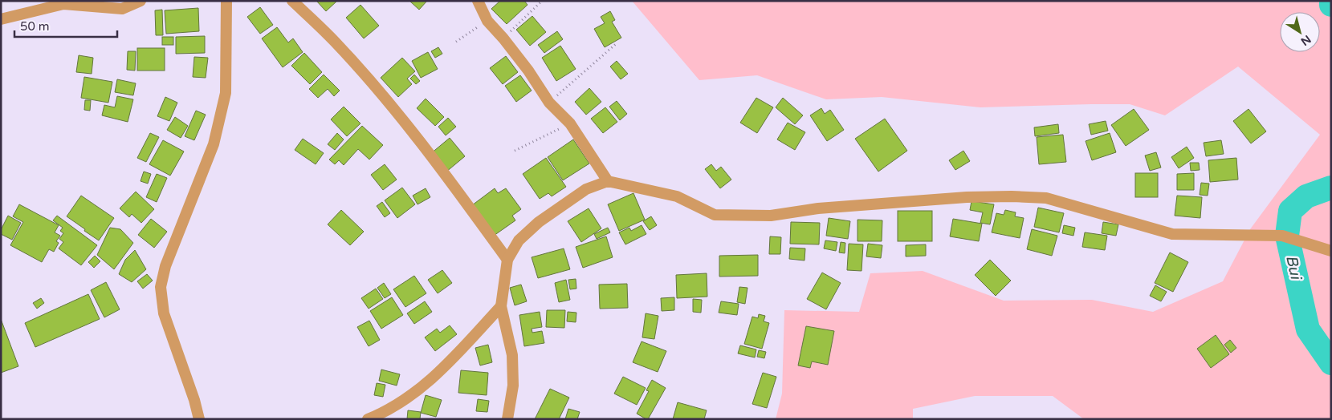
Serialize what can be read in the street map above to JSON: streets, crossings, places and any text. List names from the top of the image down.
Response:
{
  "water": ["Bui"],
  "scale_bar": "50 m",
  "north": "bottom right"
}
